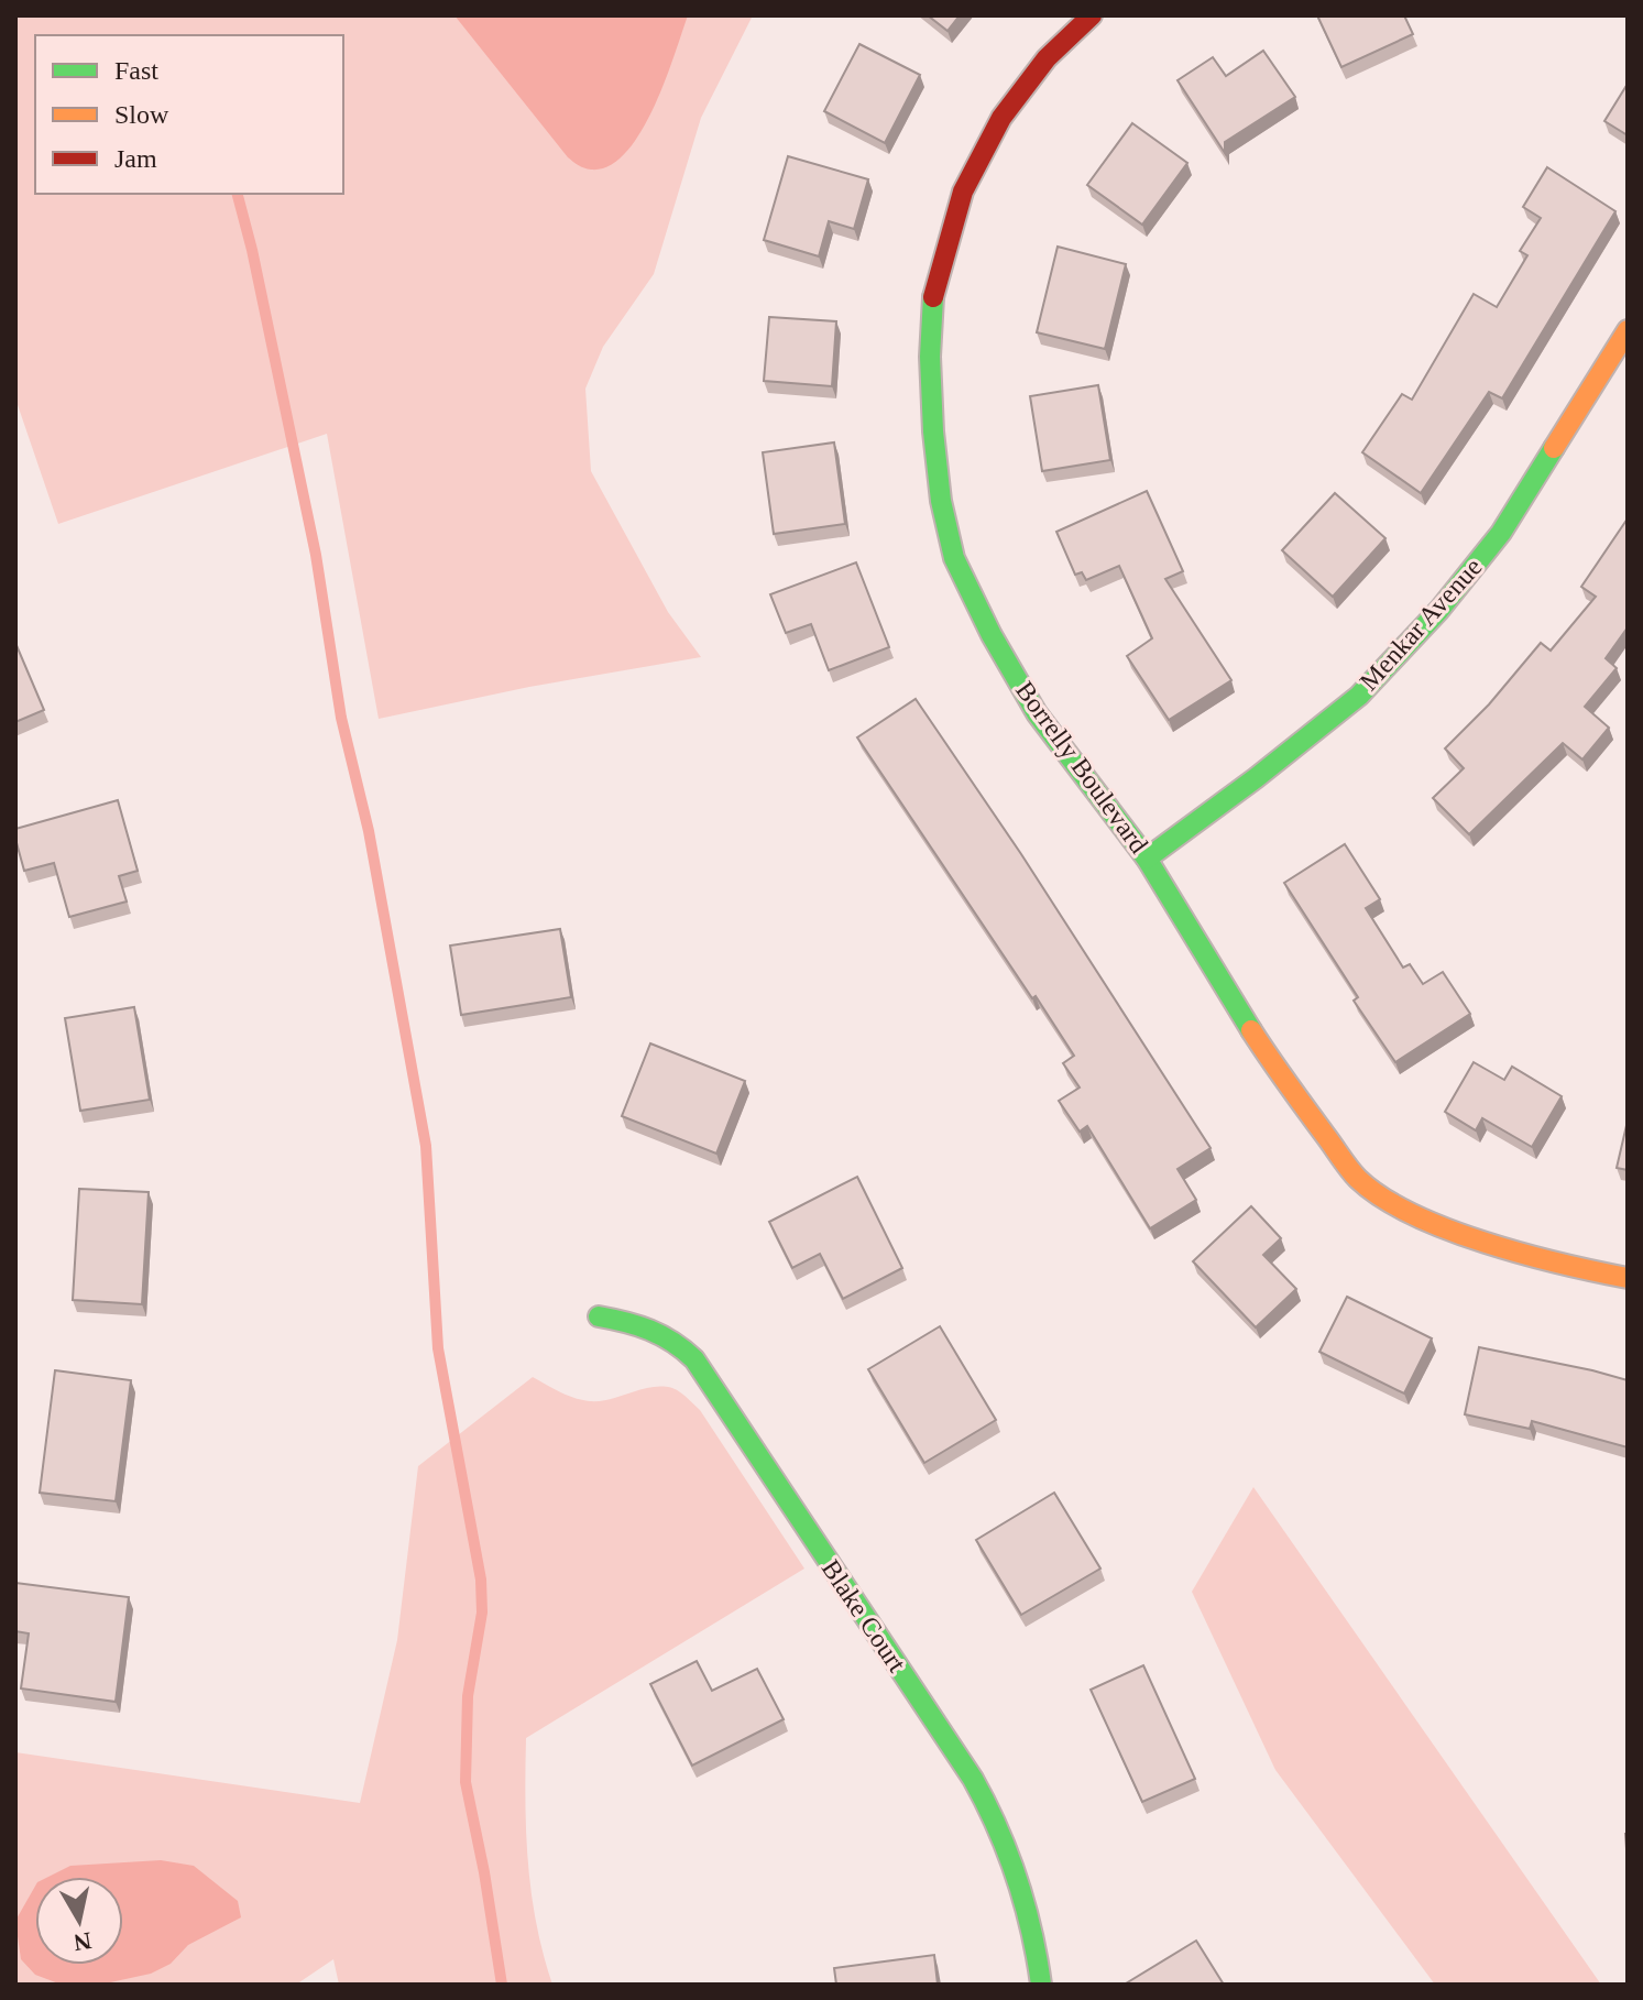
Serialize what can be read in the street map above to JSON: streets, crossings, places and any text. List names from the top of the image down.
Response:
{
  "streets": {
    "street": ["Menkar Avenue", "Borrelly Boulevard", "Blake Court"]
  },
  "crossings": [
    ["Menkar Avenue", "Borrelly Boulevard"]
  ],
  "legend": ["Fast", "Slow", "Jam"],
  "north": "bottom"
}
